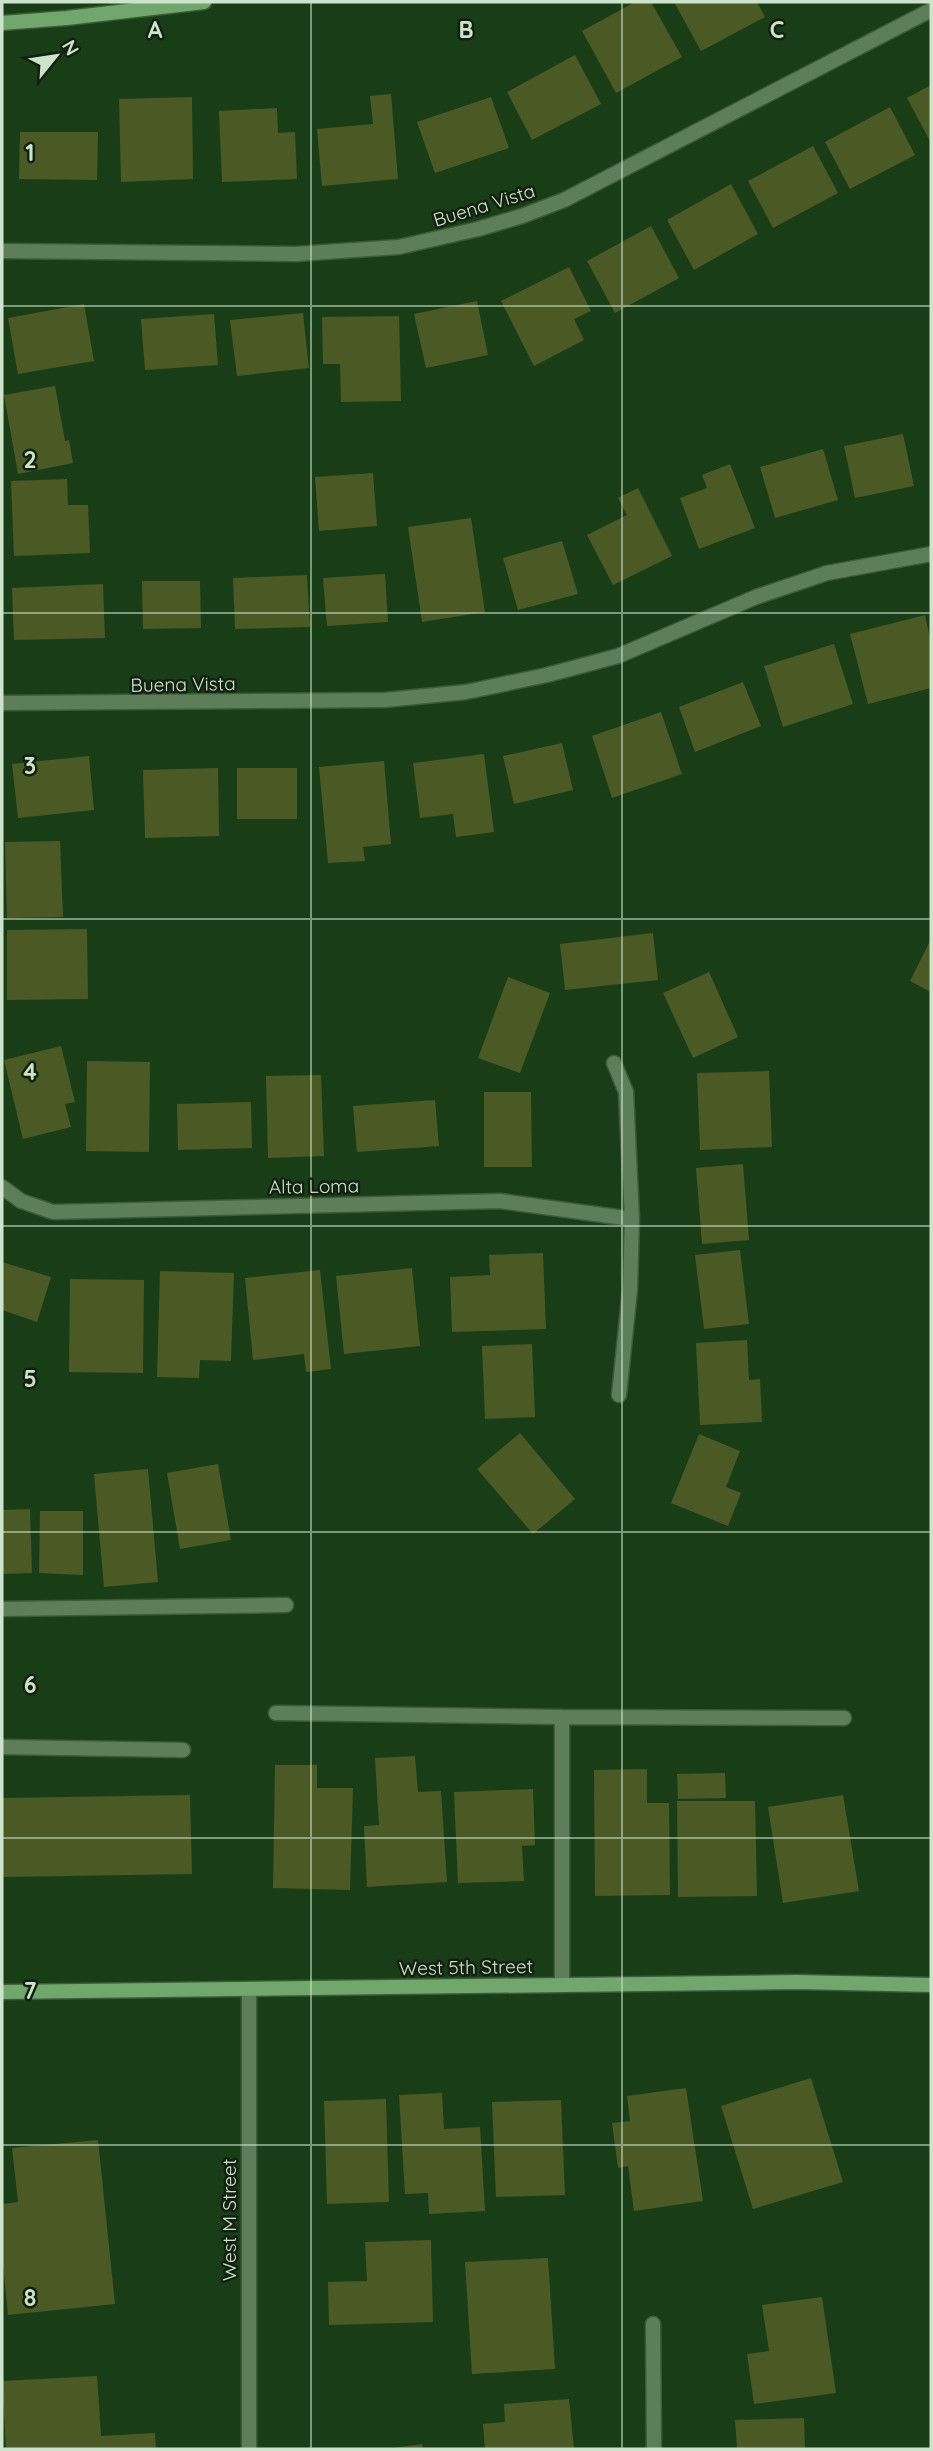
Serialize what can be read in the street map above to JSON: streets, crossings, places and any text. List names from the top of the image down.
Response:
{
  "streets": {
    "street": [
      "Buena Vista",
      "Alta Loma",
      "West 5th Street",
      "West M Street"
    ]
  },
  "crossings": [
    ["West 5th Street", "West M Street"]
  ],
  "north": "top right",
  "grid": {
    "columns": ["A", "B", "C"],
    "rows": [
      "1",
      "2",
      "3",
      "4",
      "5",
      "6",
      "7",
      "8"
    ]
  }
}
